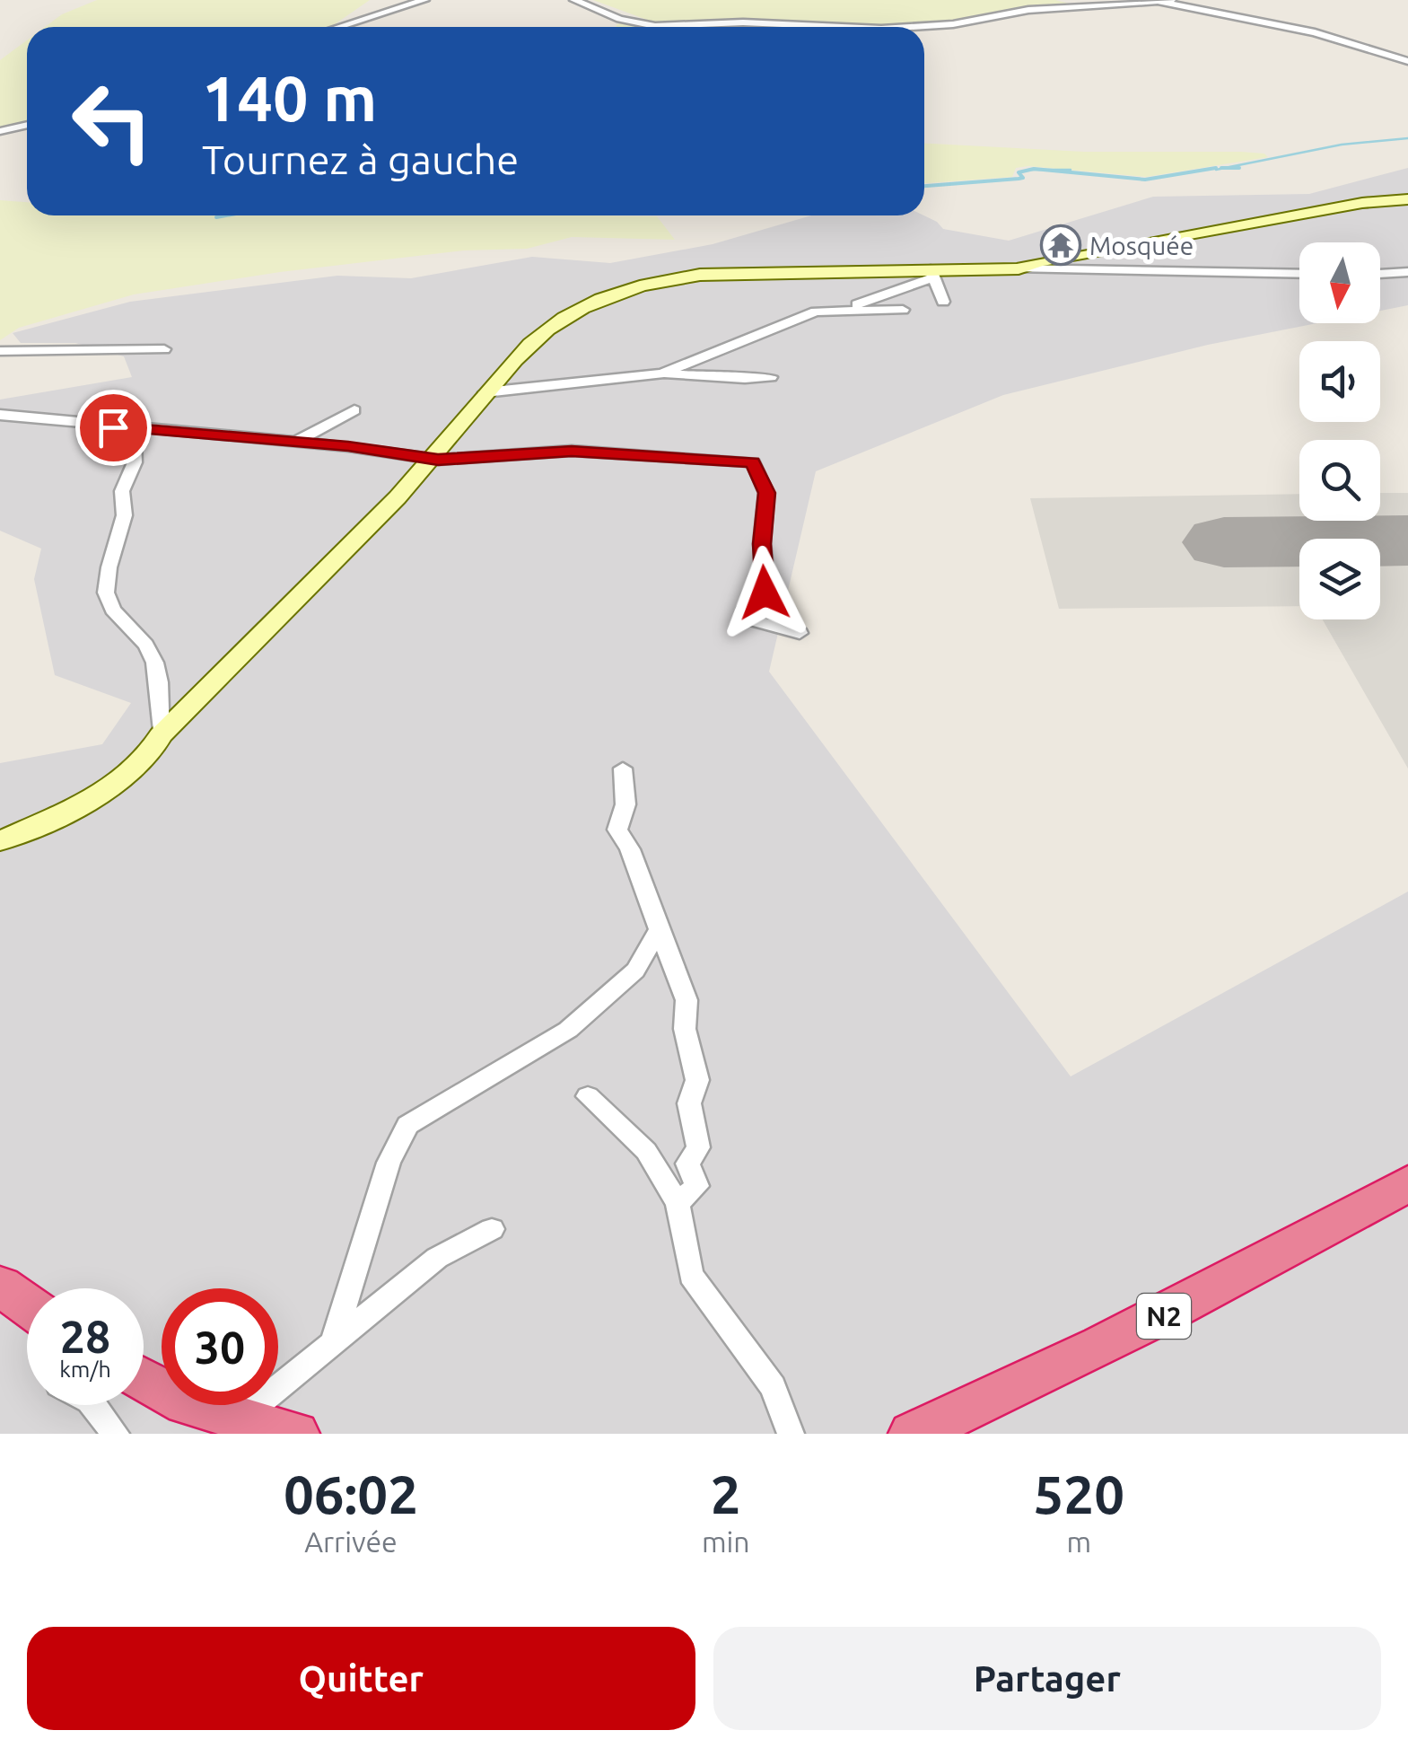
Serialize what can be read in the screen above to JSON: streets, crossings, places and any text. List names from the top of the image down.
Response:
{
  "streets": {
    "highway": ["N2"]
  },
  "places": {
    "temple": ["Mosquée"]
  },
  "north": "bottom",
  "page": {
    "turn": ["140 m", "Tournez à gauche"],
    "speed": "28 km/h",
    "limit": "30",
    "eta": [
      "06:02",
      "Arrivée",
      "2",
      "min",
      "520",
      "m"
    ],
    "buttons": ["Quitter", "Partager"]
  }
}
